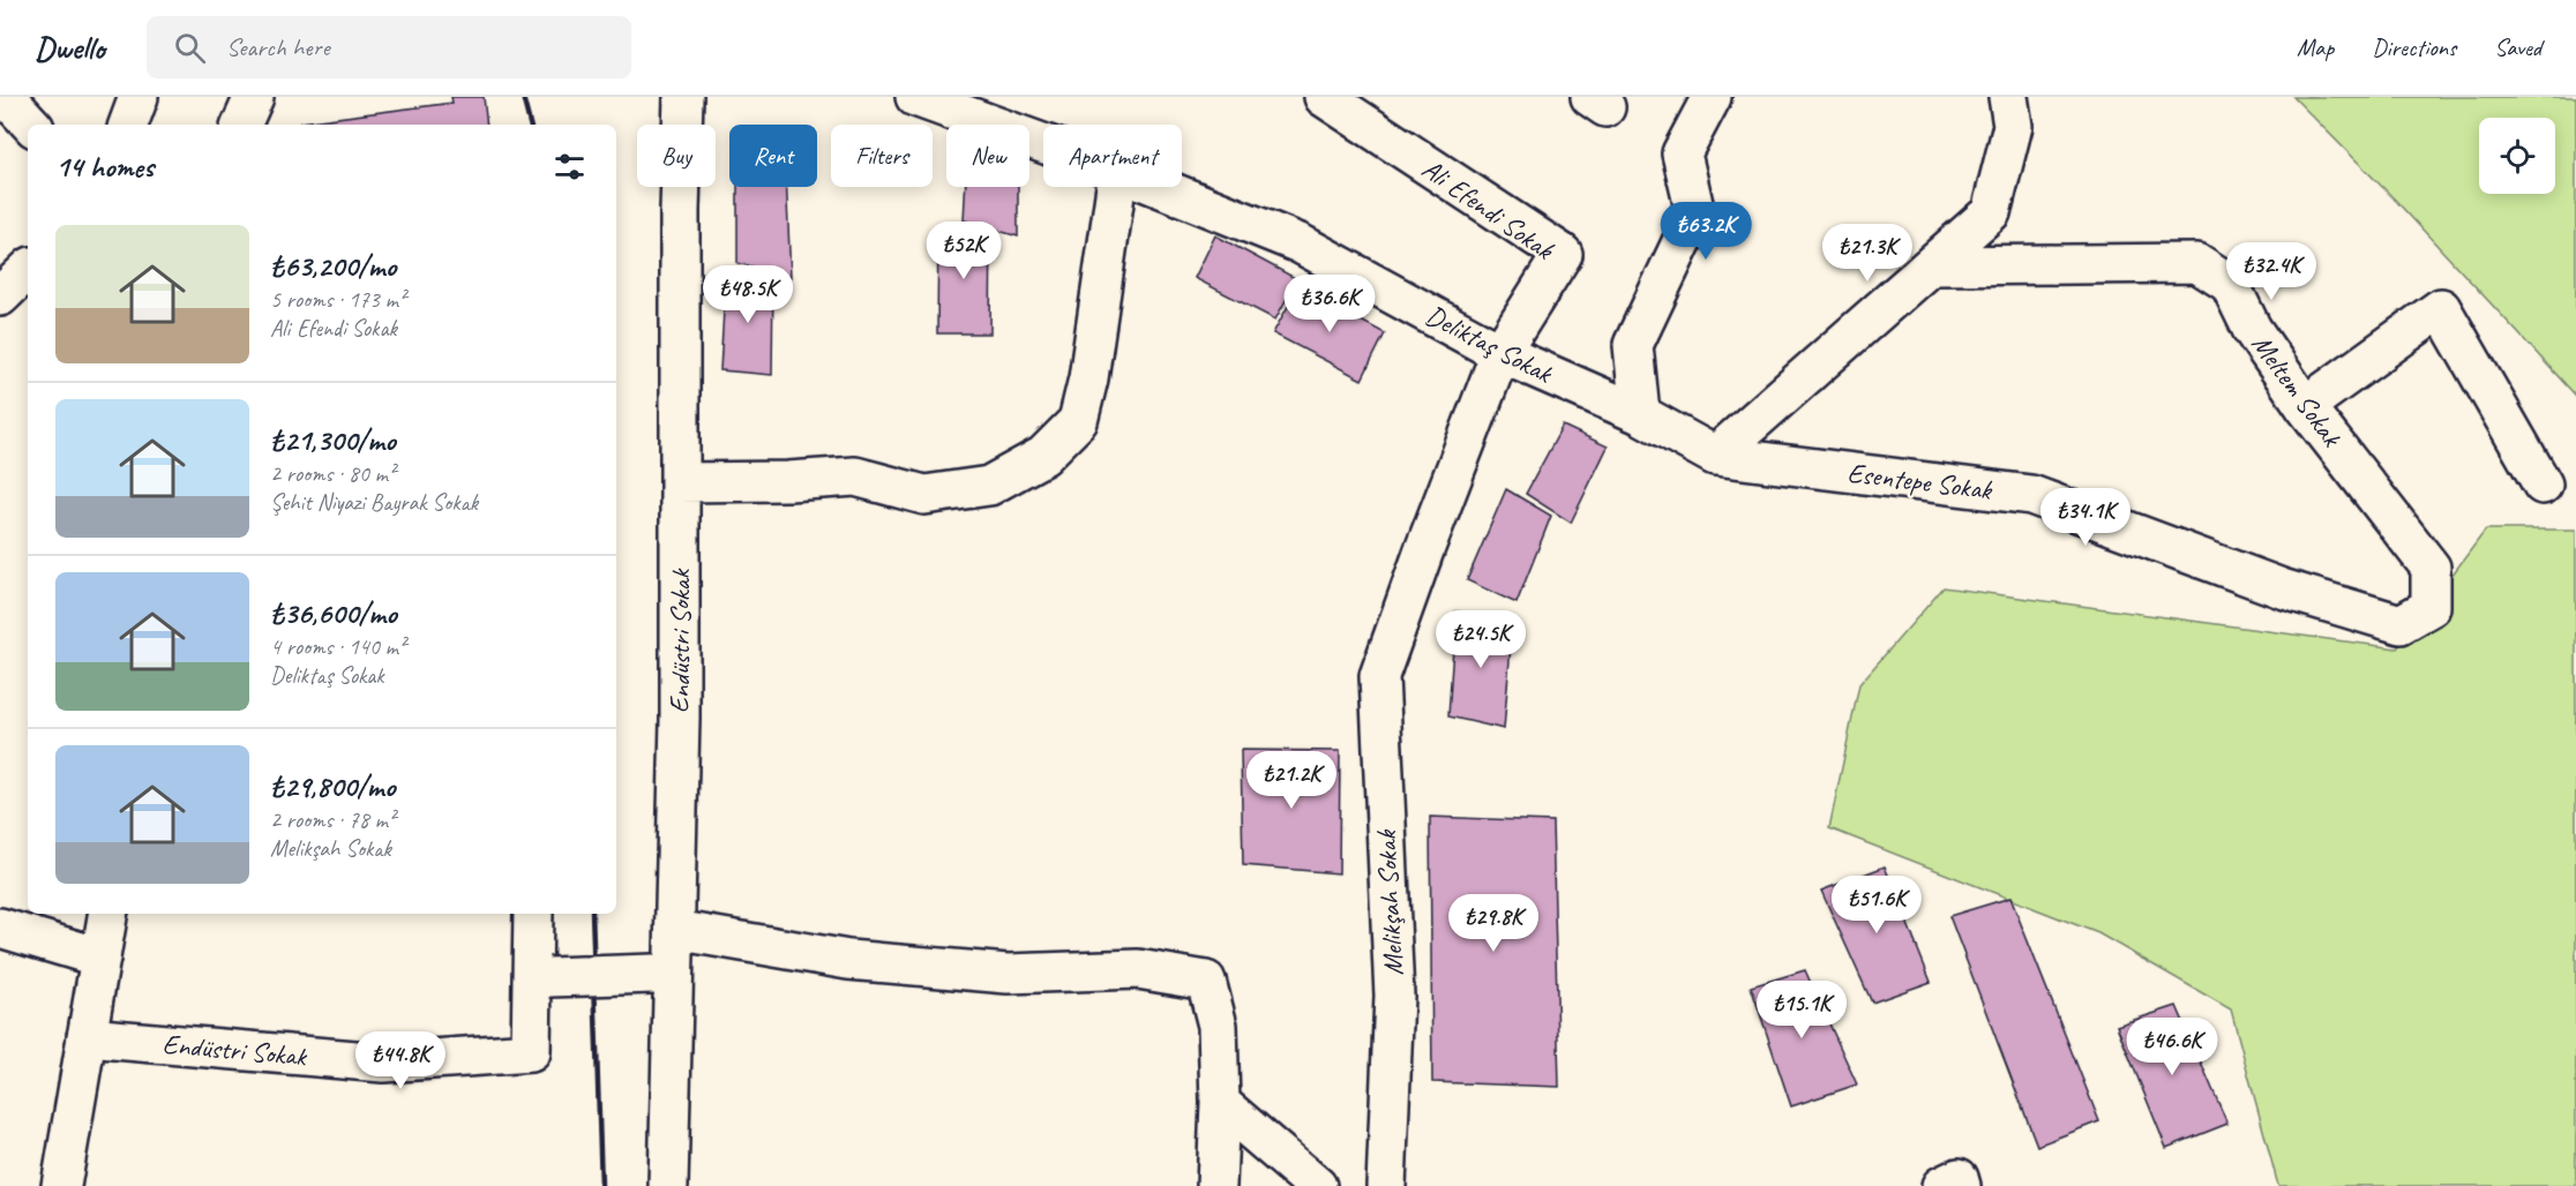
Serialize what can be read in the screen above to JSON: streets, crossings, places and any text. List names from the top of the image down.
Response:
{
  "streets": {
    "street": [
      "Ali Efendi Sokak",
      "Deliktaş Sokak",
      "Meltem Sokak",
      "Esentepe Sokak",
      "Endüstri Sokak",
      "Melikşah Sokak"
    ]
  },
  "crossings": [
    ["Ali Efendi Sokak", "Deliktaş Sokak"],
    ["Ali Efendi Sokak", "Melikşah Sokak"],
    ["Deliktaş Sokak", "Esentepe Sokak"],
    ["Deliktaş Sokak", "Melikşah Sokak"],
    ["Meltem Sokak", "Esentepe Sokak"]
  ],
  "page": {
    "header": "Dwello",
    "search": "Search here",
    "nav": ["Map", "Directions", "Saved"],
    "chip": [
      "Buy",
      "Rent",
      "Filters",
      "New",
      "Apartment"
    ],
    "heading": "14 homes",
    "price": [
      "₺63.2K",
      "₺52K",
      "₺21.3K",
      "₺32.4K",
      "₺48.5K",
      "₺36.6K",
      "₺34.1K",
      "₺24.5K",
      "₺21.2K",
      "₺51.6K",
      "₺29.8K",
      "₺15.1K",
      "₺46.6K",
      "₺44.8K"
    ],
    "list": [
      {
        "name": "₺63,200/mo",
        "note": "5 rooms · 173 m² · Ali Efendi Sokak"
      },
      {
        "name": "₺21,300/mo",
        "note": "2 rooms · 80 m² · Şehit Niyazi Bayrak Sokak"
      },
      {
        "name": "₺36,600/mo",
        "note": "4 rooms · 140 m² · Deliktaş Sokak"
      },
      {
        "name": "₺29,800/mo",
        "note": "2 rooms · 78 m² · Melikşah Sokak"
      }
    ]
  }
}
